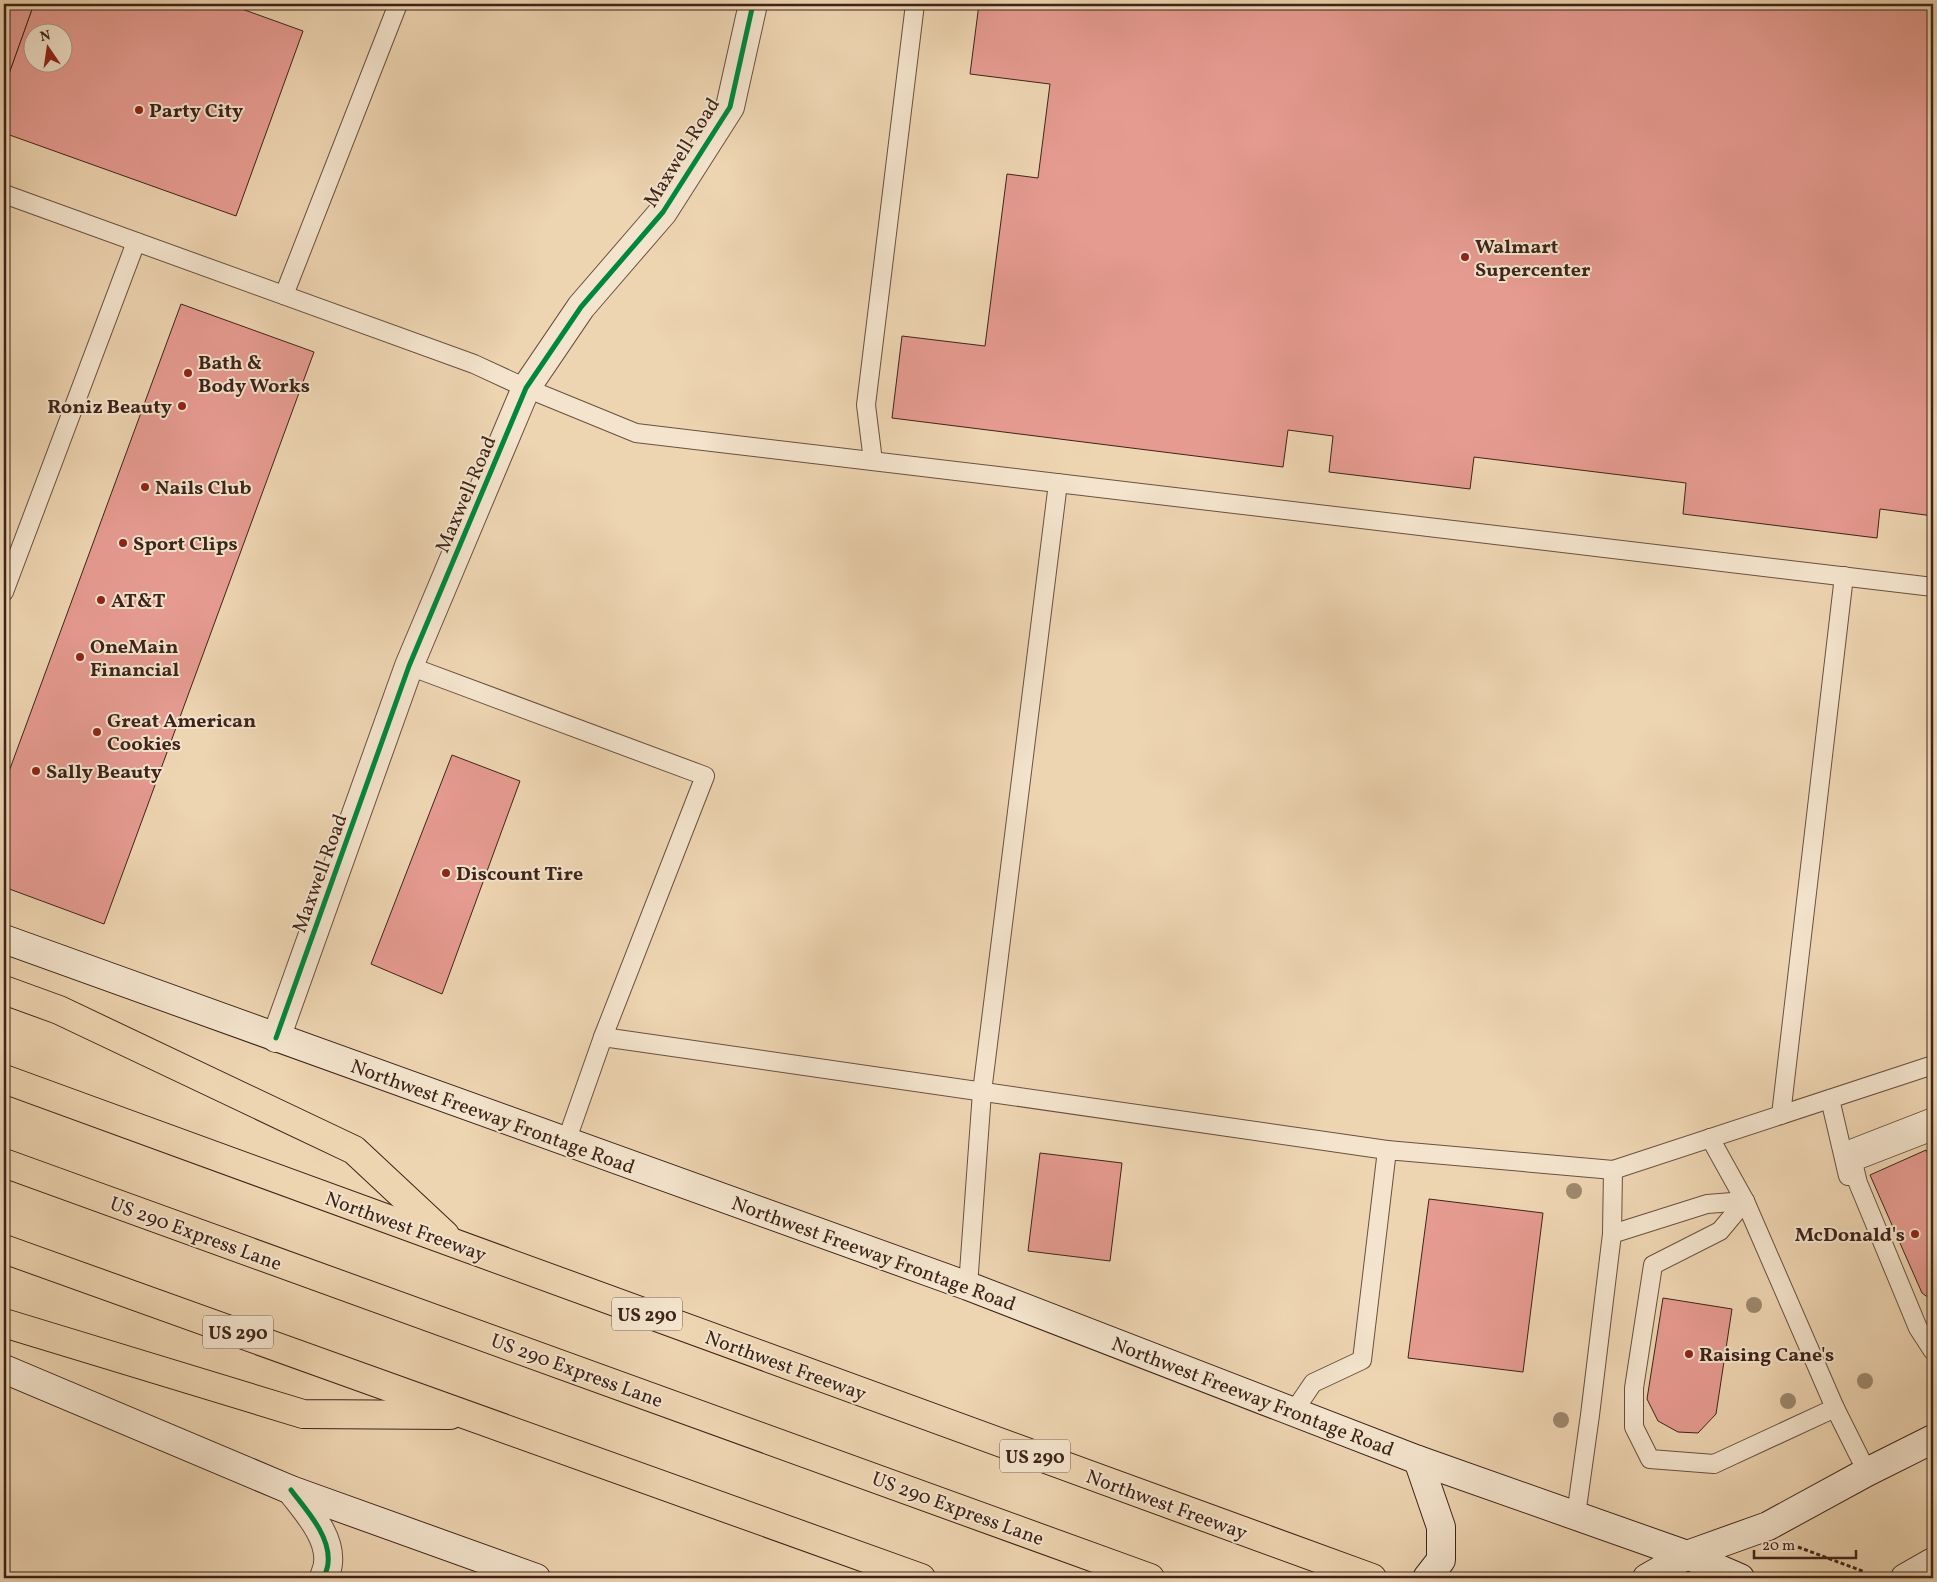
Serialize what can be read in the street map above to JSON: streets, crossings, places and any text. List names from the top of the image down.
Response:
{
  "streets": {
    "highway": ["Northwest Freeway", "US 290 Express Lane", "US 290"],
    "main road": ["Maxwell Road", "Northwest Freeway Frontage Road"]
  },
  "crossings": [
    ["Maxwell Road", "Northwest Freeway Frontage Road"]
  ],
  "places": [
    "Party City",
    "Walmart Supercenter",
    "Bath & Body Works",
    "Roniz Beauty",
    "Nails Club",
    "Sport Clips",
    "AT&T",
    "OneMain Financial",
    "Great American Cookies",
    "Sally Beauty",
    "Discount Tire",
    "McDonald's",
    "Raising Cane's"
  ],
  "scale_bar": "20 m",
  "north": "top"
}
